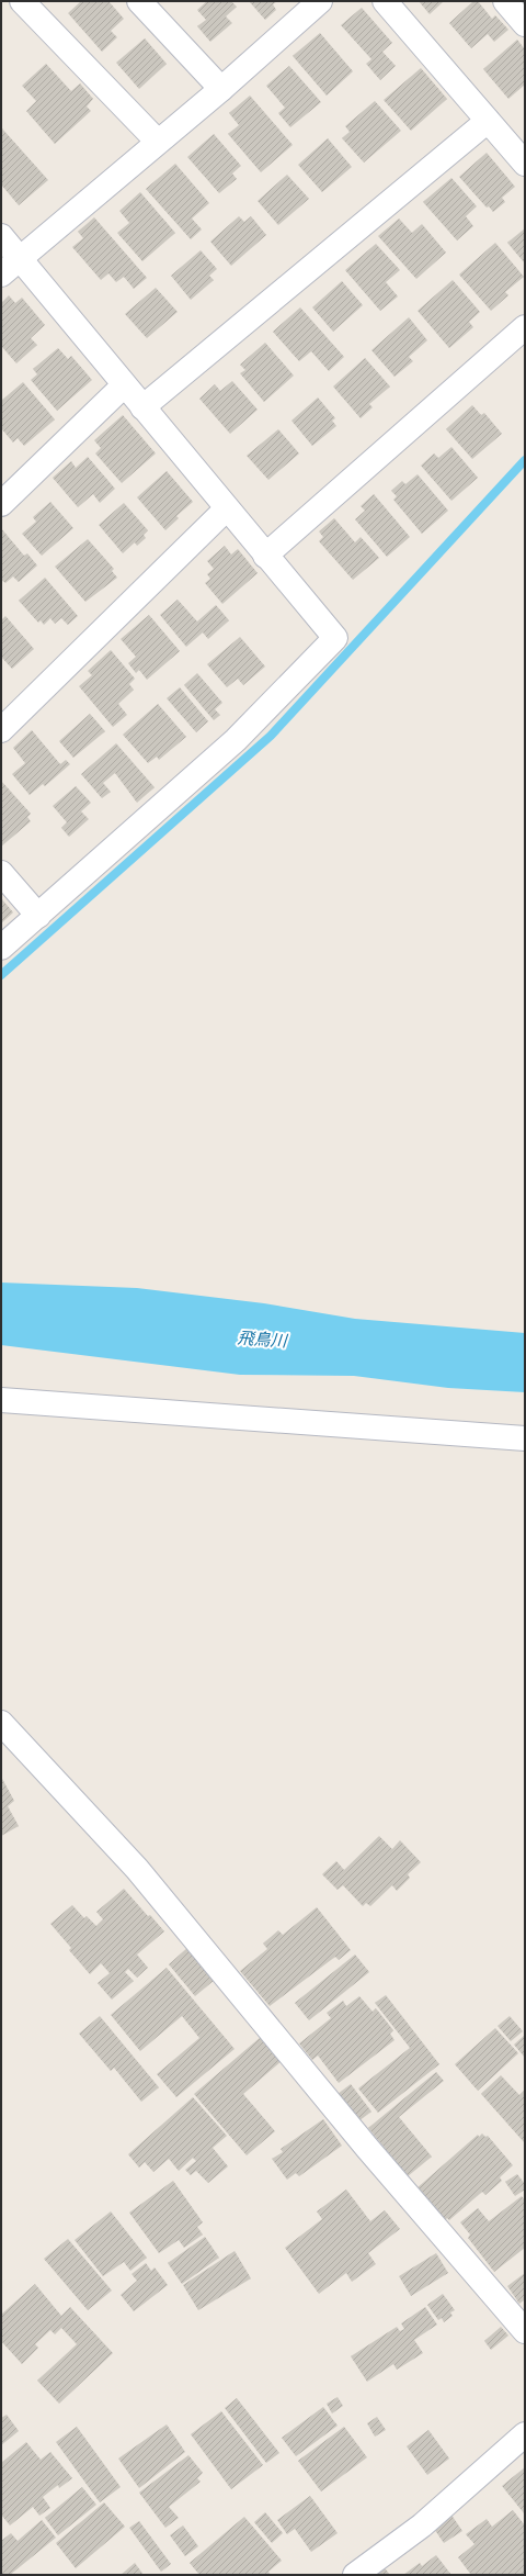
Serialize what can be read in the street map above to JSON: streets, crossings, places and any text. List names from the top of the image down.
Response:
{
  "water": ["飛鳥川"]
}
